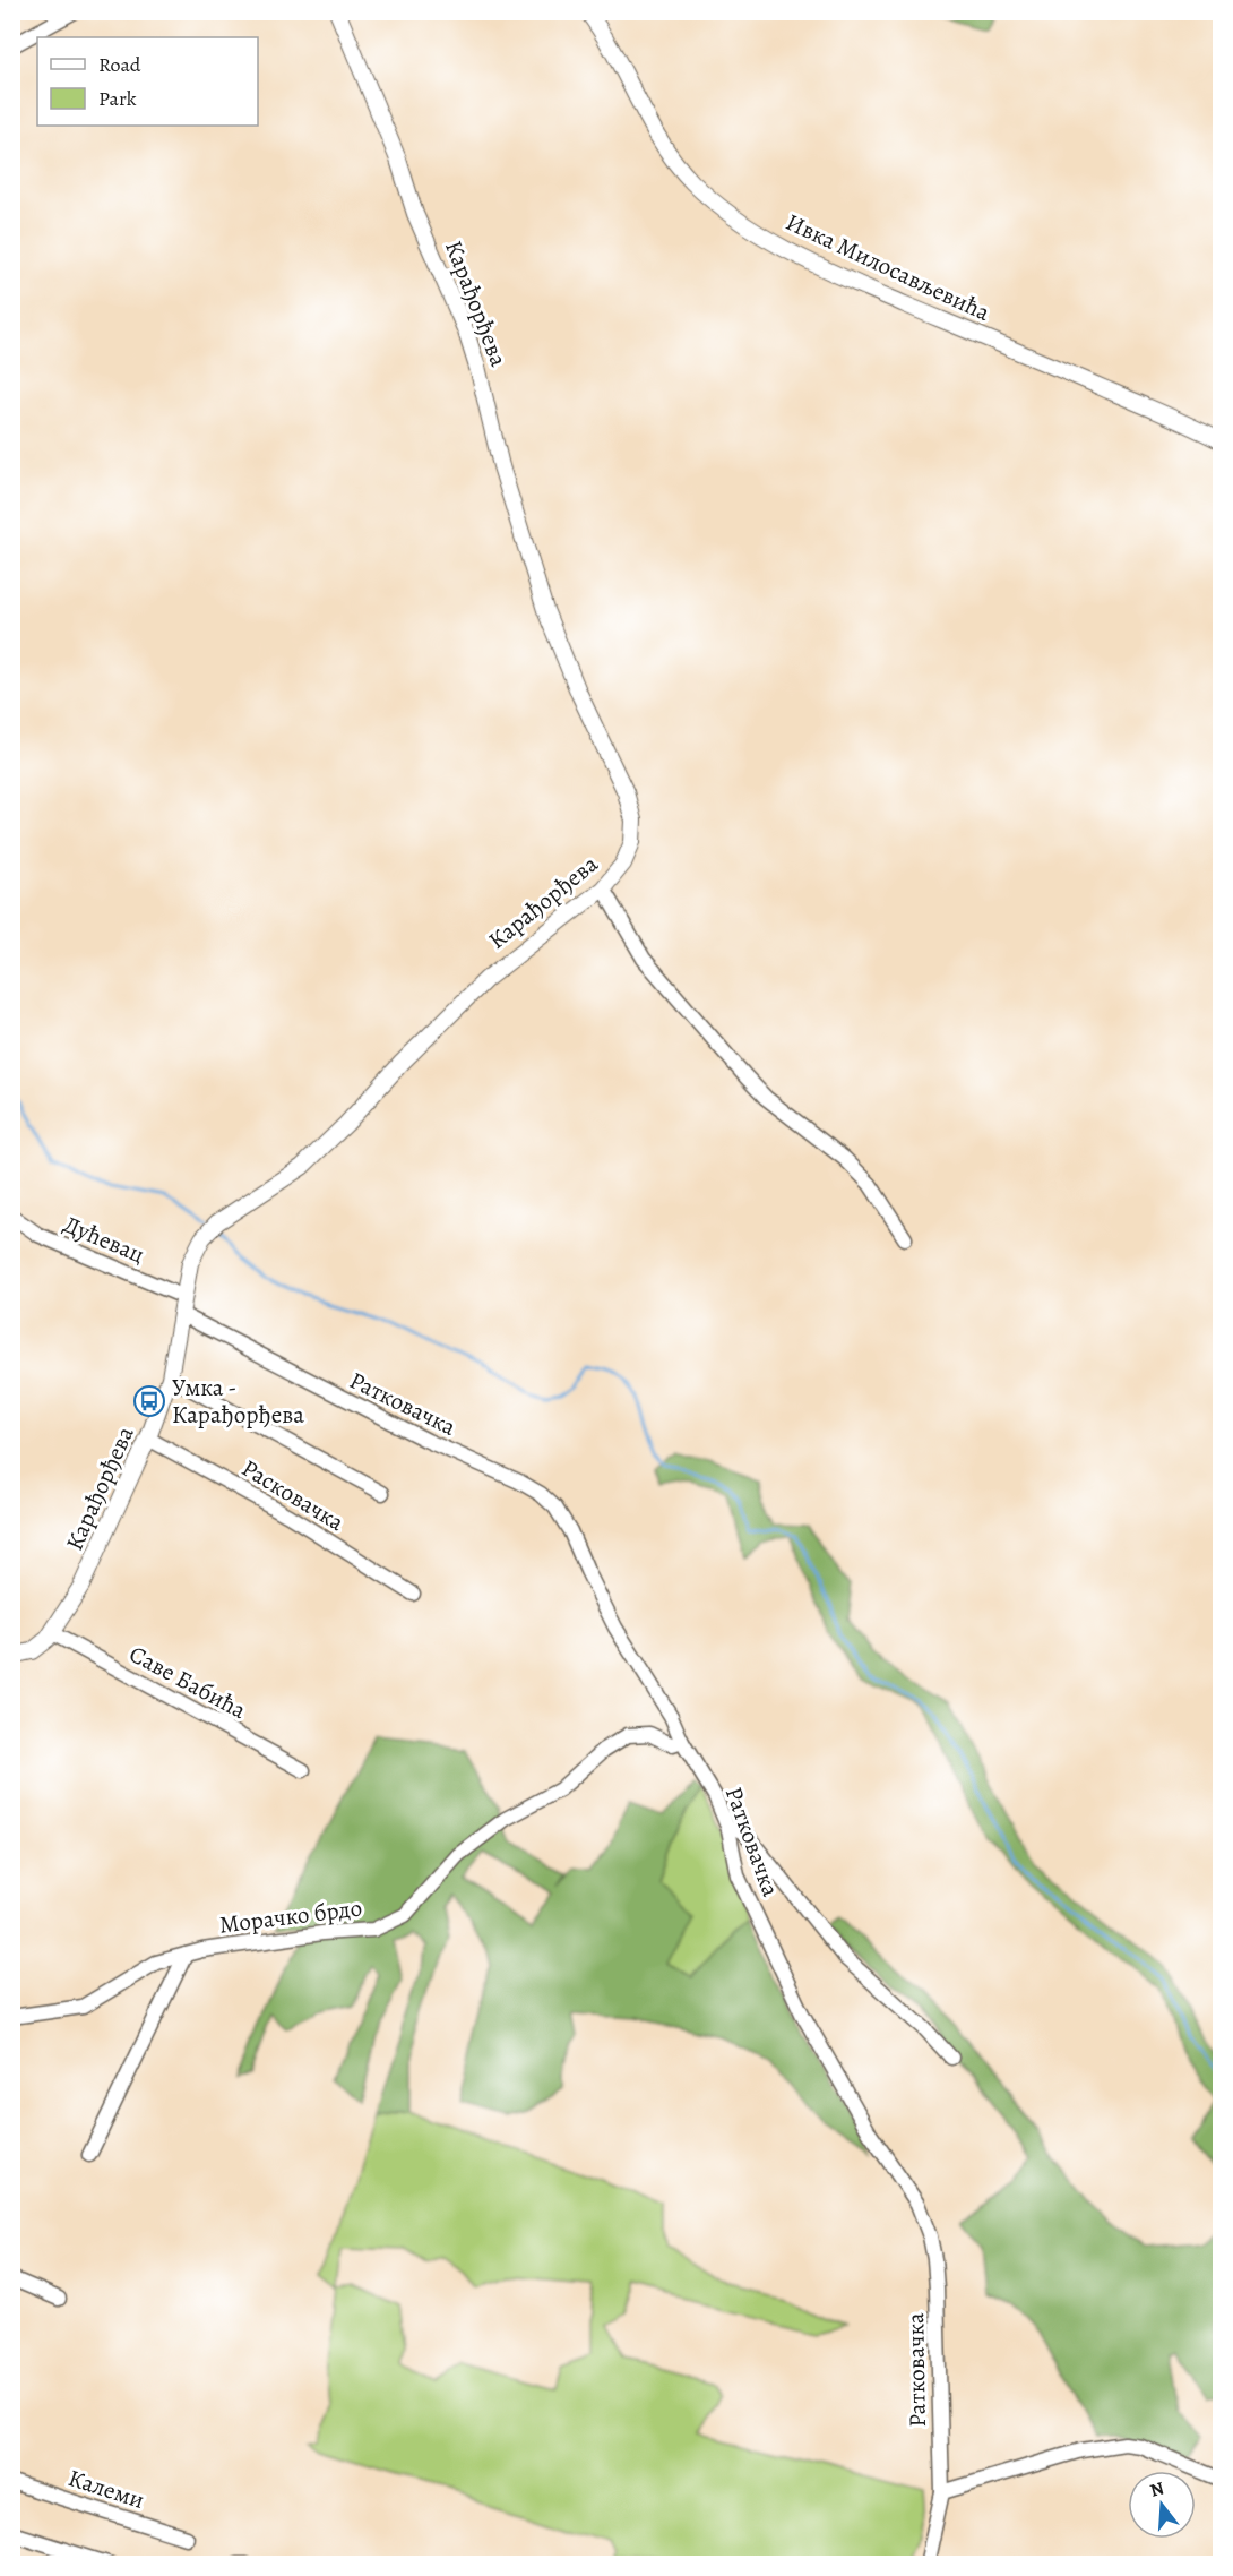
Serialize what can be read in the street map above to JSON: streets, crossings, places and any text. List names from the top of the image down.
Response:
{
  "streets": {
    "street": [
      "Ивка Милосављевића",
      "Карађорђева",
      "Дућевац",
      "Ратковачка",
      "Расковачка",
      "Саве Бабића",
      "Морачко брдо",
      "Калеми"
    ]
  },
  "crossings": [
    ["Карађорђева", "Дућевац"],
    ["Карађорђева", "Ратковачка"],
    ["Карађорђева", "Расковачка"],
    ["Карађорђева", "Саве Бабића"],
    ["Ратковачка", "Морачко брдо"]
  ],
  "places": {
    "bus stop": ["Умка - Карађорђева"]
  },
  "legend": ["Road", "Park"],
  "north": "top"
}
